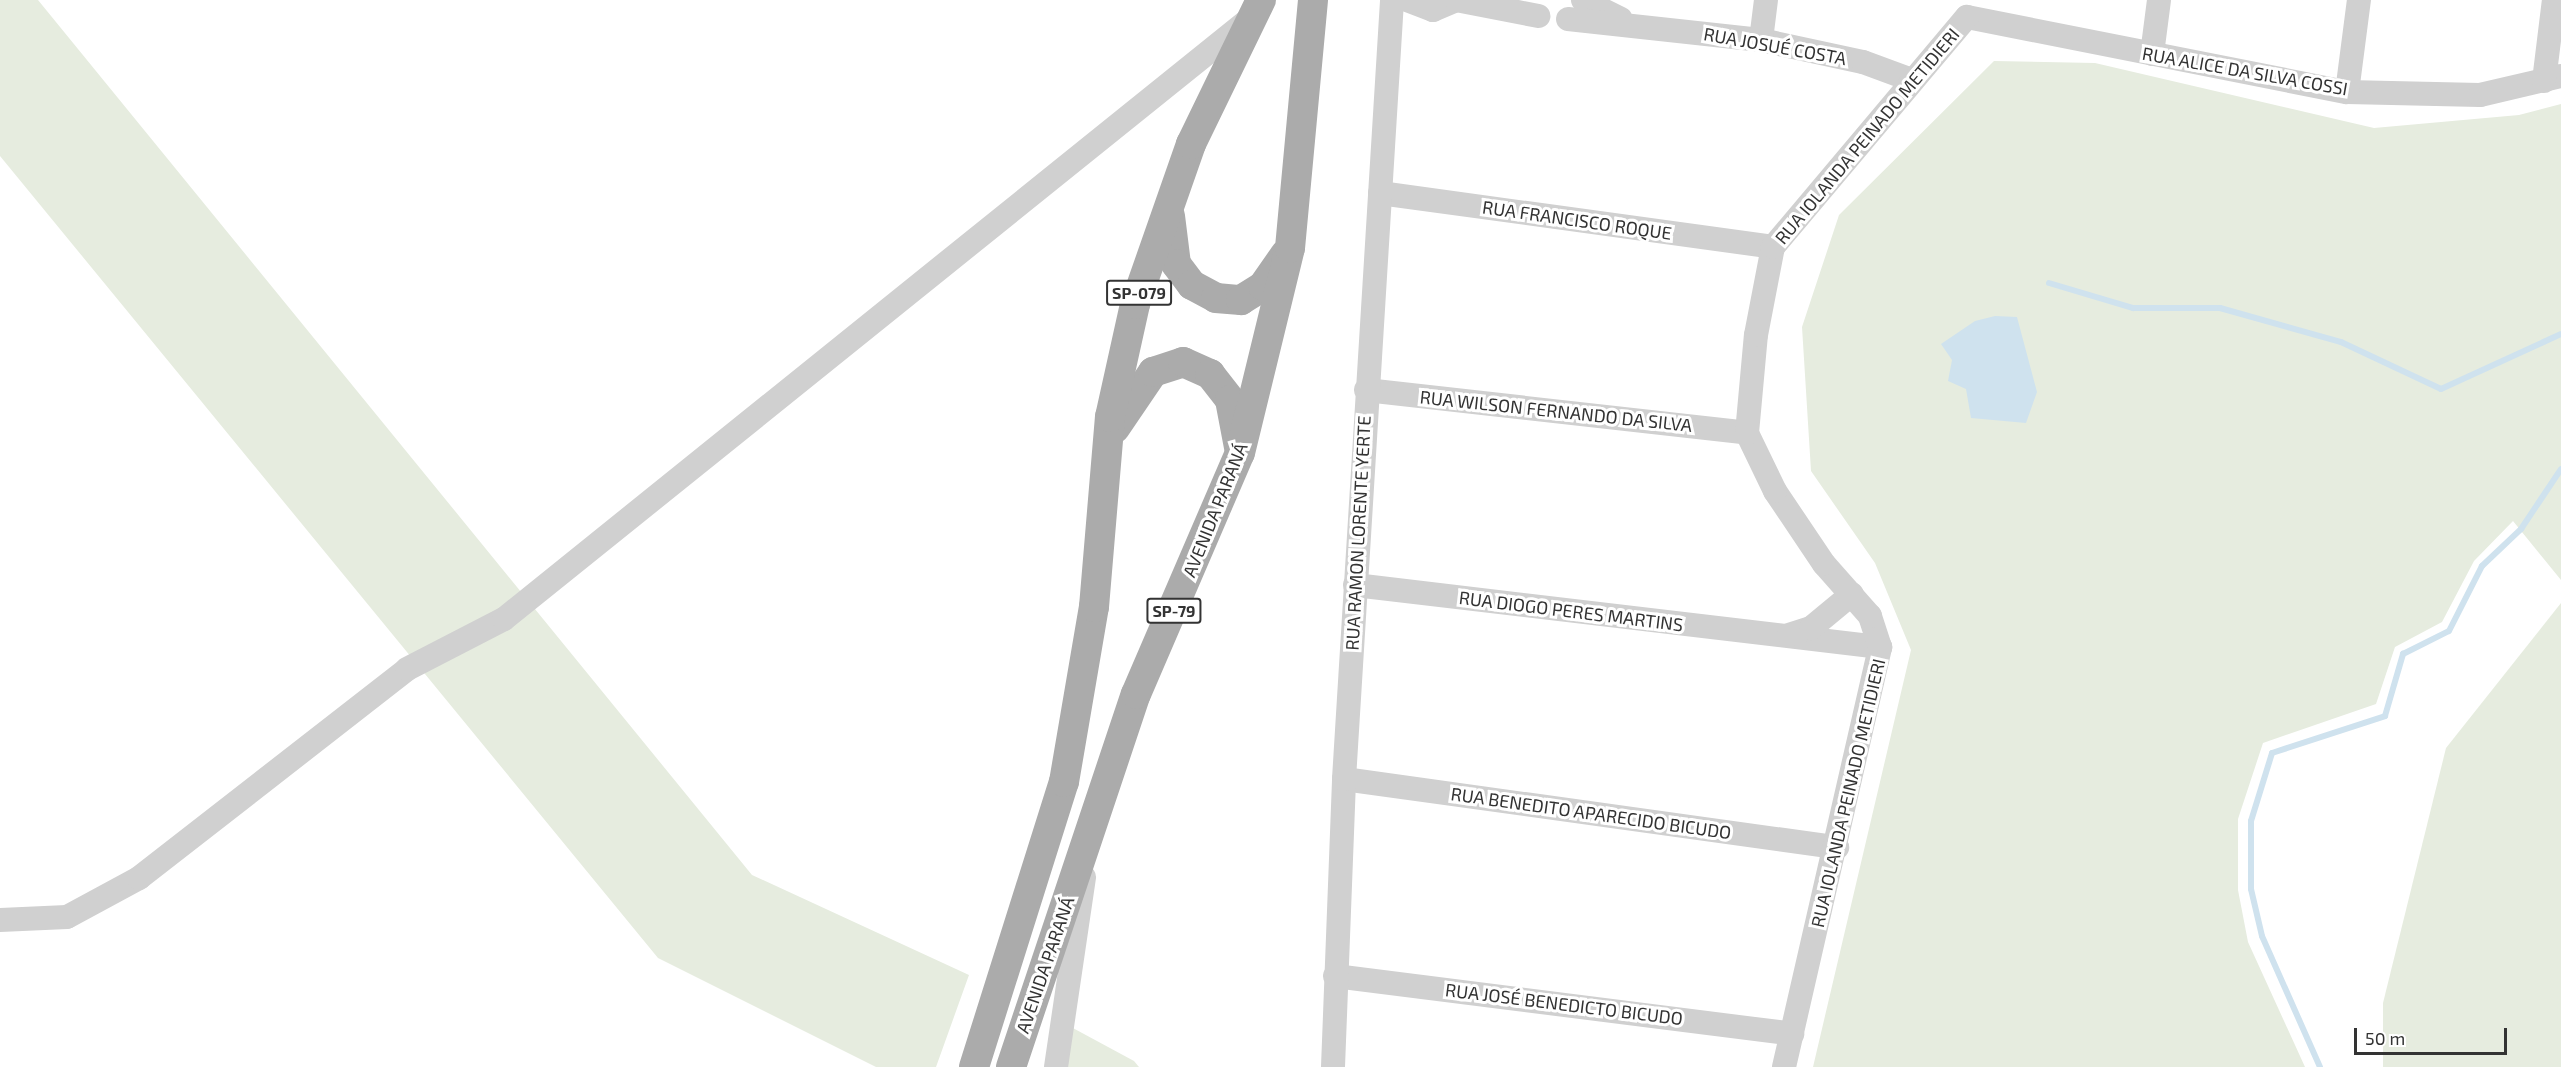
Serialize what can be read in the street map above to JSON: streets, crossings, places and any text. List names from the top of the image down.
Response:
{
  "streets": {
    "main road": ["SP-079", "AVENIDA PARANÁ", "SP-79"],
    "street": [
      "RUA JOSUÉ COSTA",
      "RUA ALICE DA SILVA COSSI",
      "RUA IOLANDA PEINADO METIDIERI",
      "RUA FRANCISCO ROQUE",
      "RUA WILSON FERNANDO DA SILVA",
      "RUA RAMON LORENTE YERTE",
      "RUA DIOGO PERES MARTINS",
      "RUA BENEDITO APARECIDO BICUDO",
      "RUA JOSÉ BENEDICTO BICUDO"
    ]
  },
  "crossings": [
    ["RUA JOSUÉ COSTA", "RUA IOLANDA PEINADO METIDIERI"],
    ["RUA ALICE DA SILVA COSSI", "RUA IOLANDA PEINADO METIDIERI"],
    ["RUA IOLANDA PEINADO METIDIERI", "RUA FRANCISCO ROQUE"],
    ["RUA IOLANDA PEINADO METIDIERI", "RUA WILSON FERNANDO DA SILVA"],
    ["RUA IOLANDA PEINADO METIDIERI", "RUA DIOGO PERES MARTINS"],
    ["RUA IOLANDA PEINADO METIDIERI", "RUA BENEDITO APARECIDO BICUDO"],
    ["RUA IOLANDA PEINADO METIDIERI", "RUA JOSÉ BENEDICTO BICUDO"],
    ["RUA FRANCISCO ROQUE", "RUA RAMON LORENTE YERTE"],
    ["RUA WILSON FERNANDO DA SILVA", "RUA RAMON LORENTE YERTE"],
    ["RUA RAMON LORENTE YERTE", "RUA DIOGO PERES MARTINS"],
    ["RUA RAMON LORENTE YERTE", "RUA BENEDITO APARECIDO BICUDO"],
    ["RUA RAMON LORENTE YERTE", "RUA JOSÉ BENEDICTO BICUDO"]
  ],
  "scale_bar": "50 m"
}
